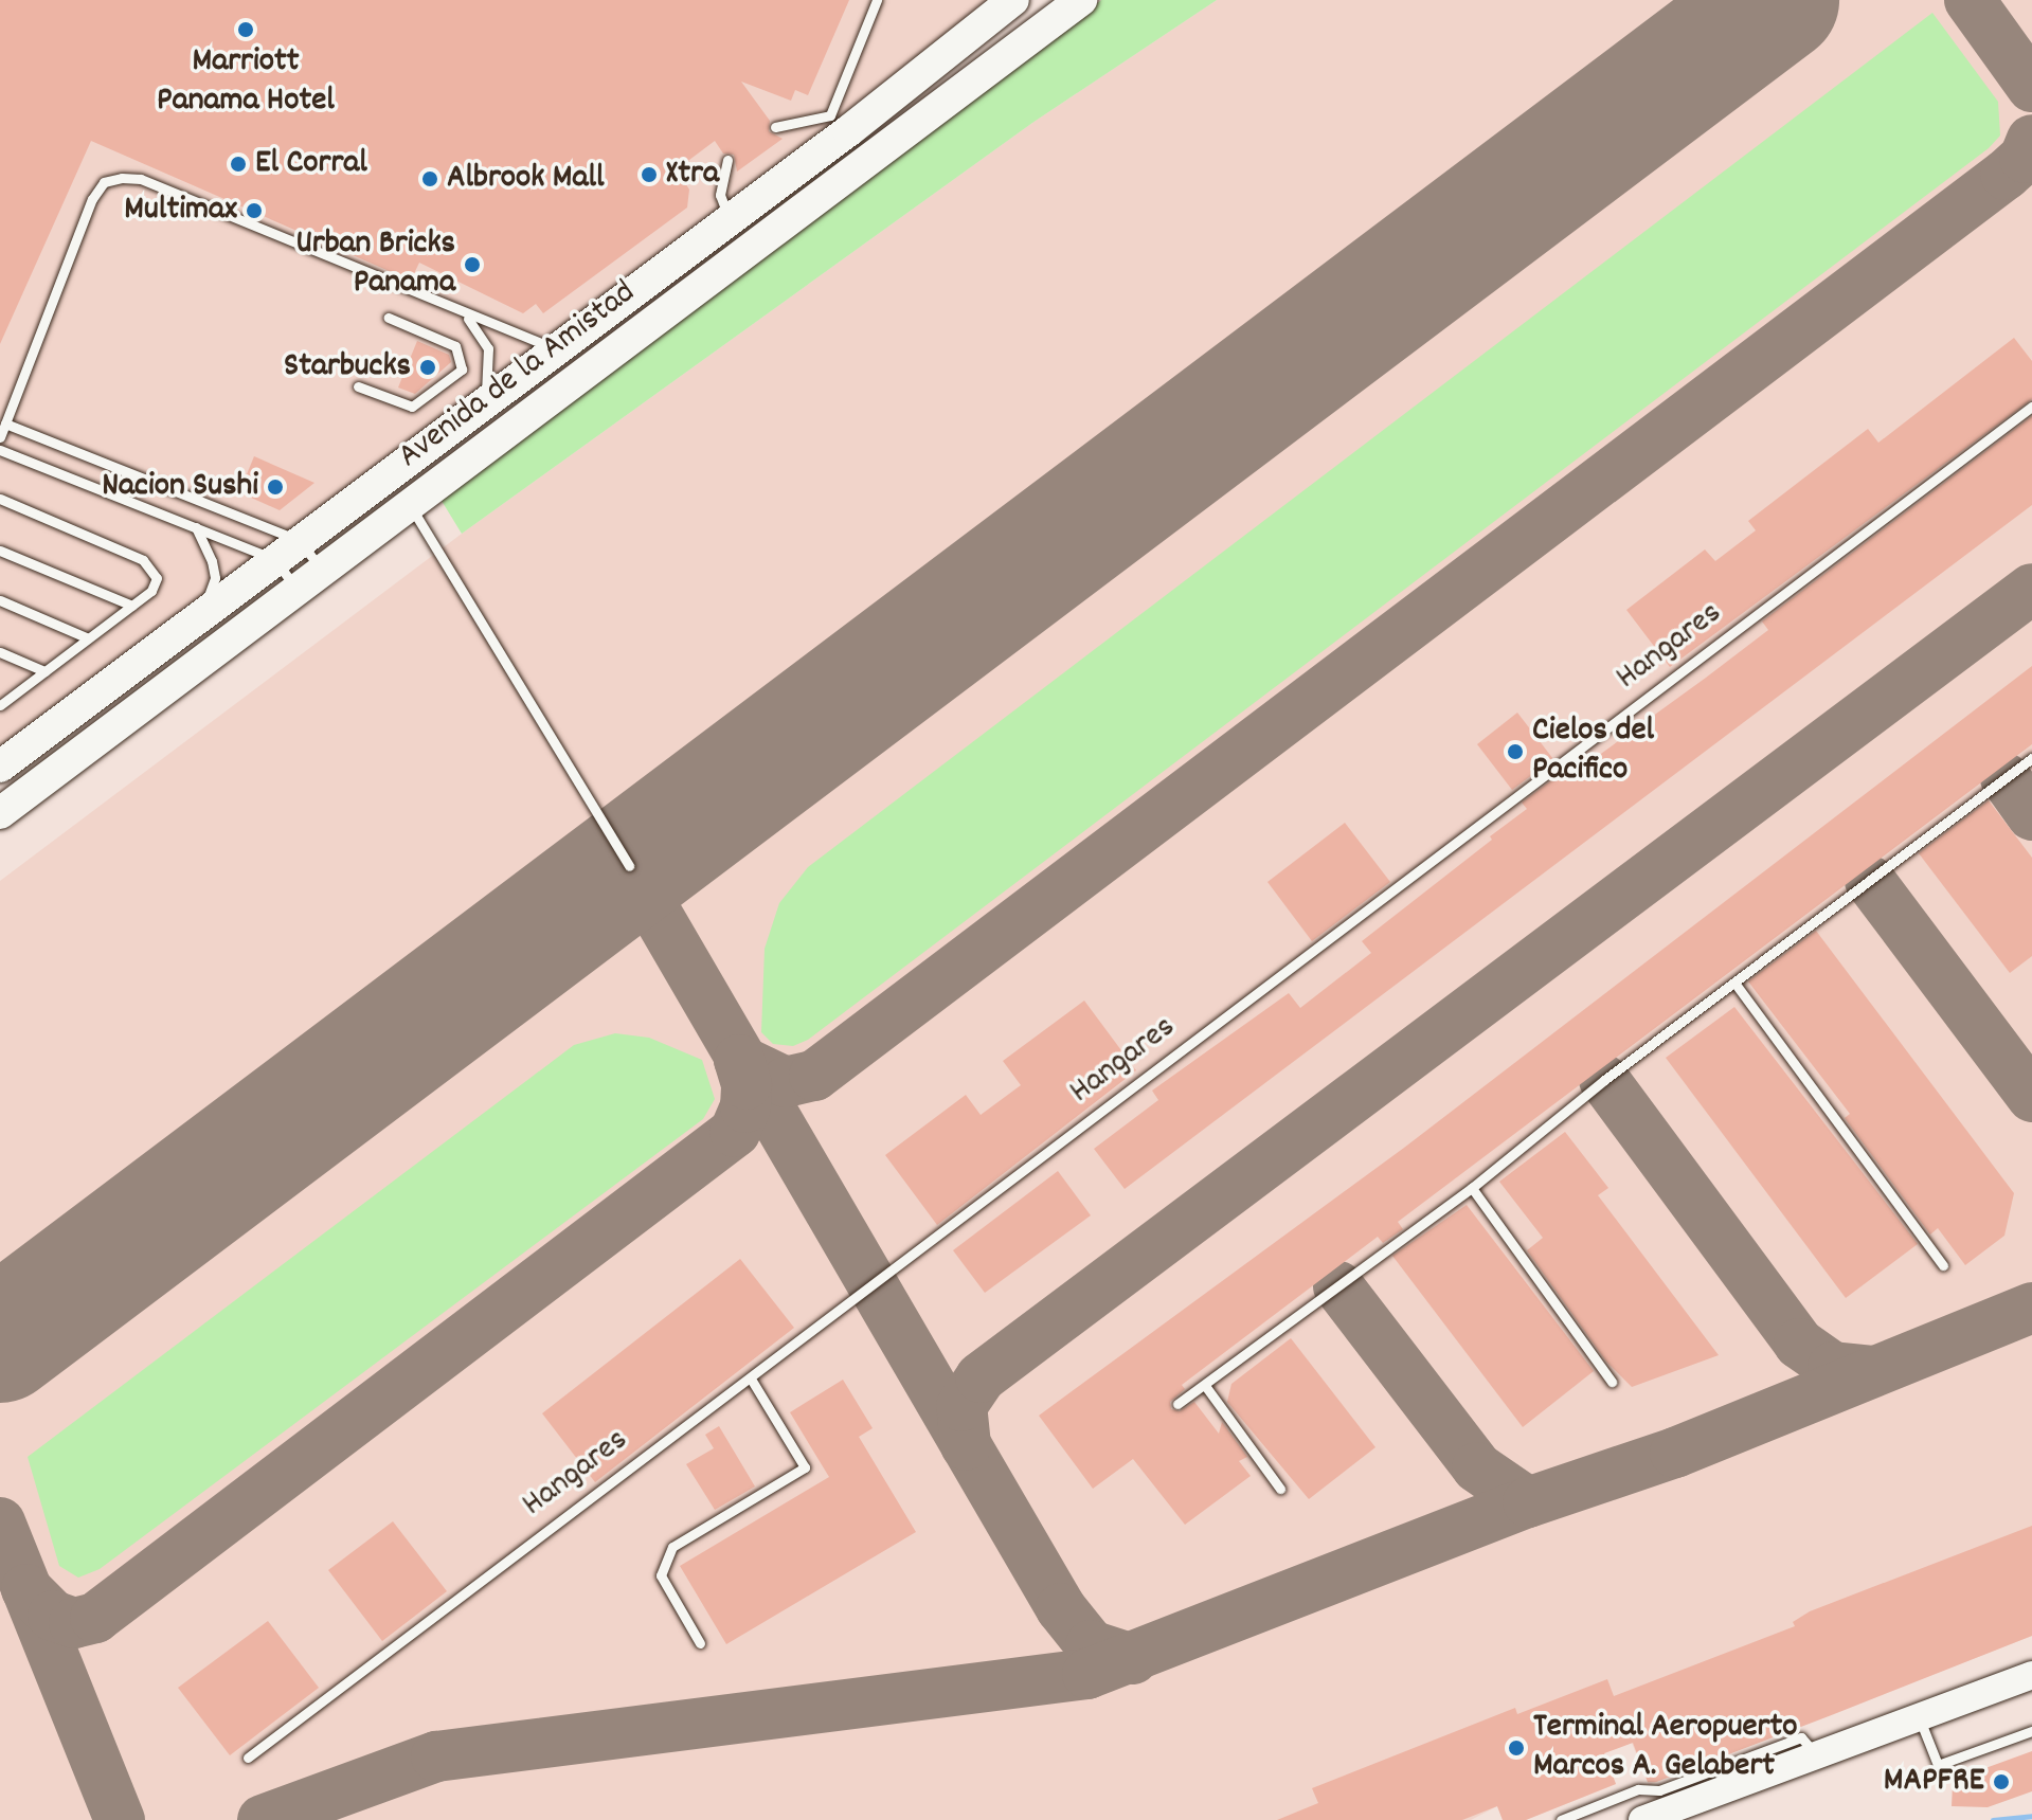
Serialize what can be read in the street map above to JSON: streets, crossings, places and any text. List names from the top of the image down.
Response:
{
  "streets": {
    "main road": ["Avenida de la Amistad"],
    "lane": ["Hangares"]
  },
  "places": [
    "Marriott Panama Hotel",
    "El Corral",
    "Xtra",
    "Albrook Mall",
    "Multimax",
    "Urban Bricks Panama",
    "Starbucks",
    "Nacion Sushi",
    "Cielos del Pacifico",
    "Terminal Aeropuerto Marcos A. Gelabert",
    "MAPFRE"
  ]
}
